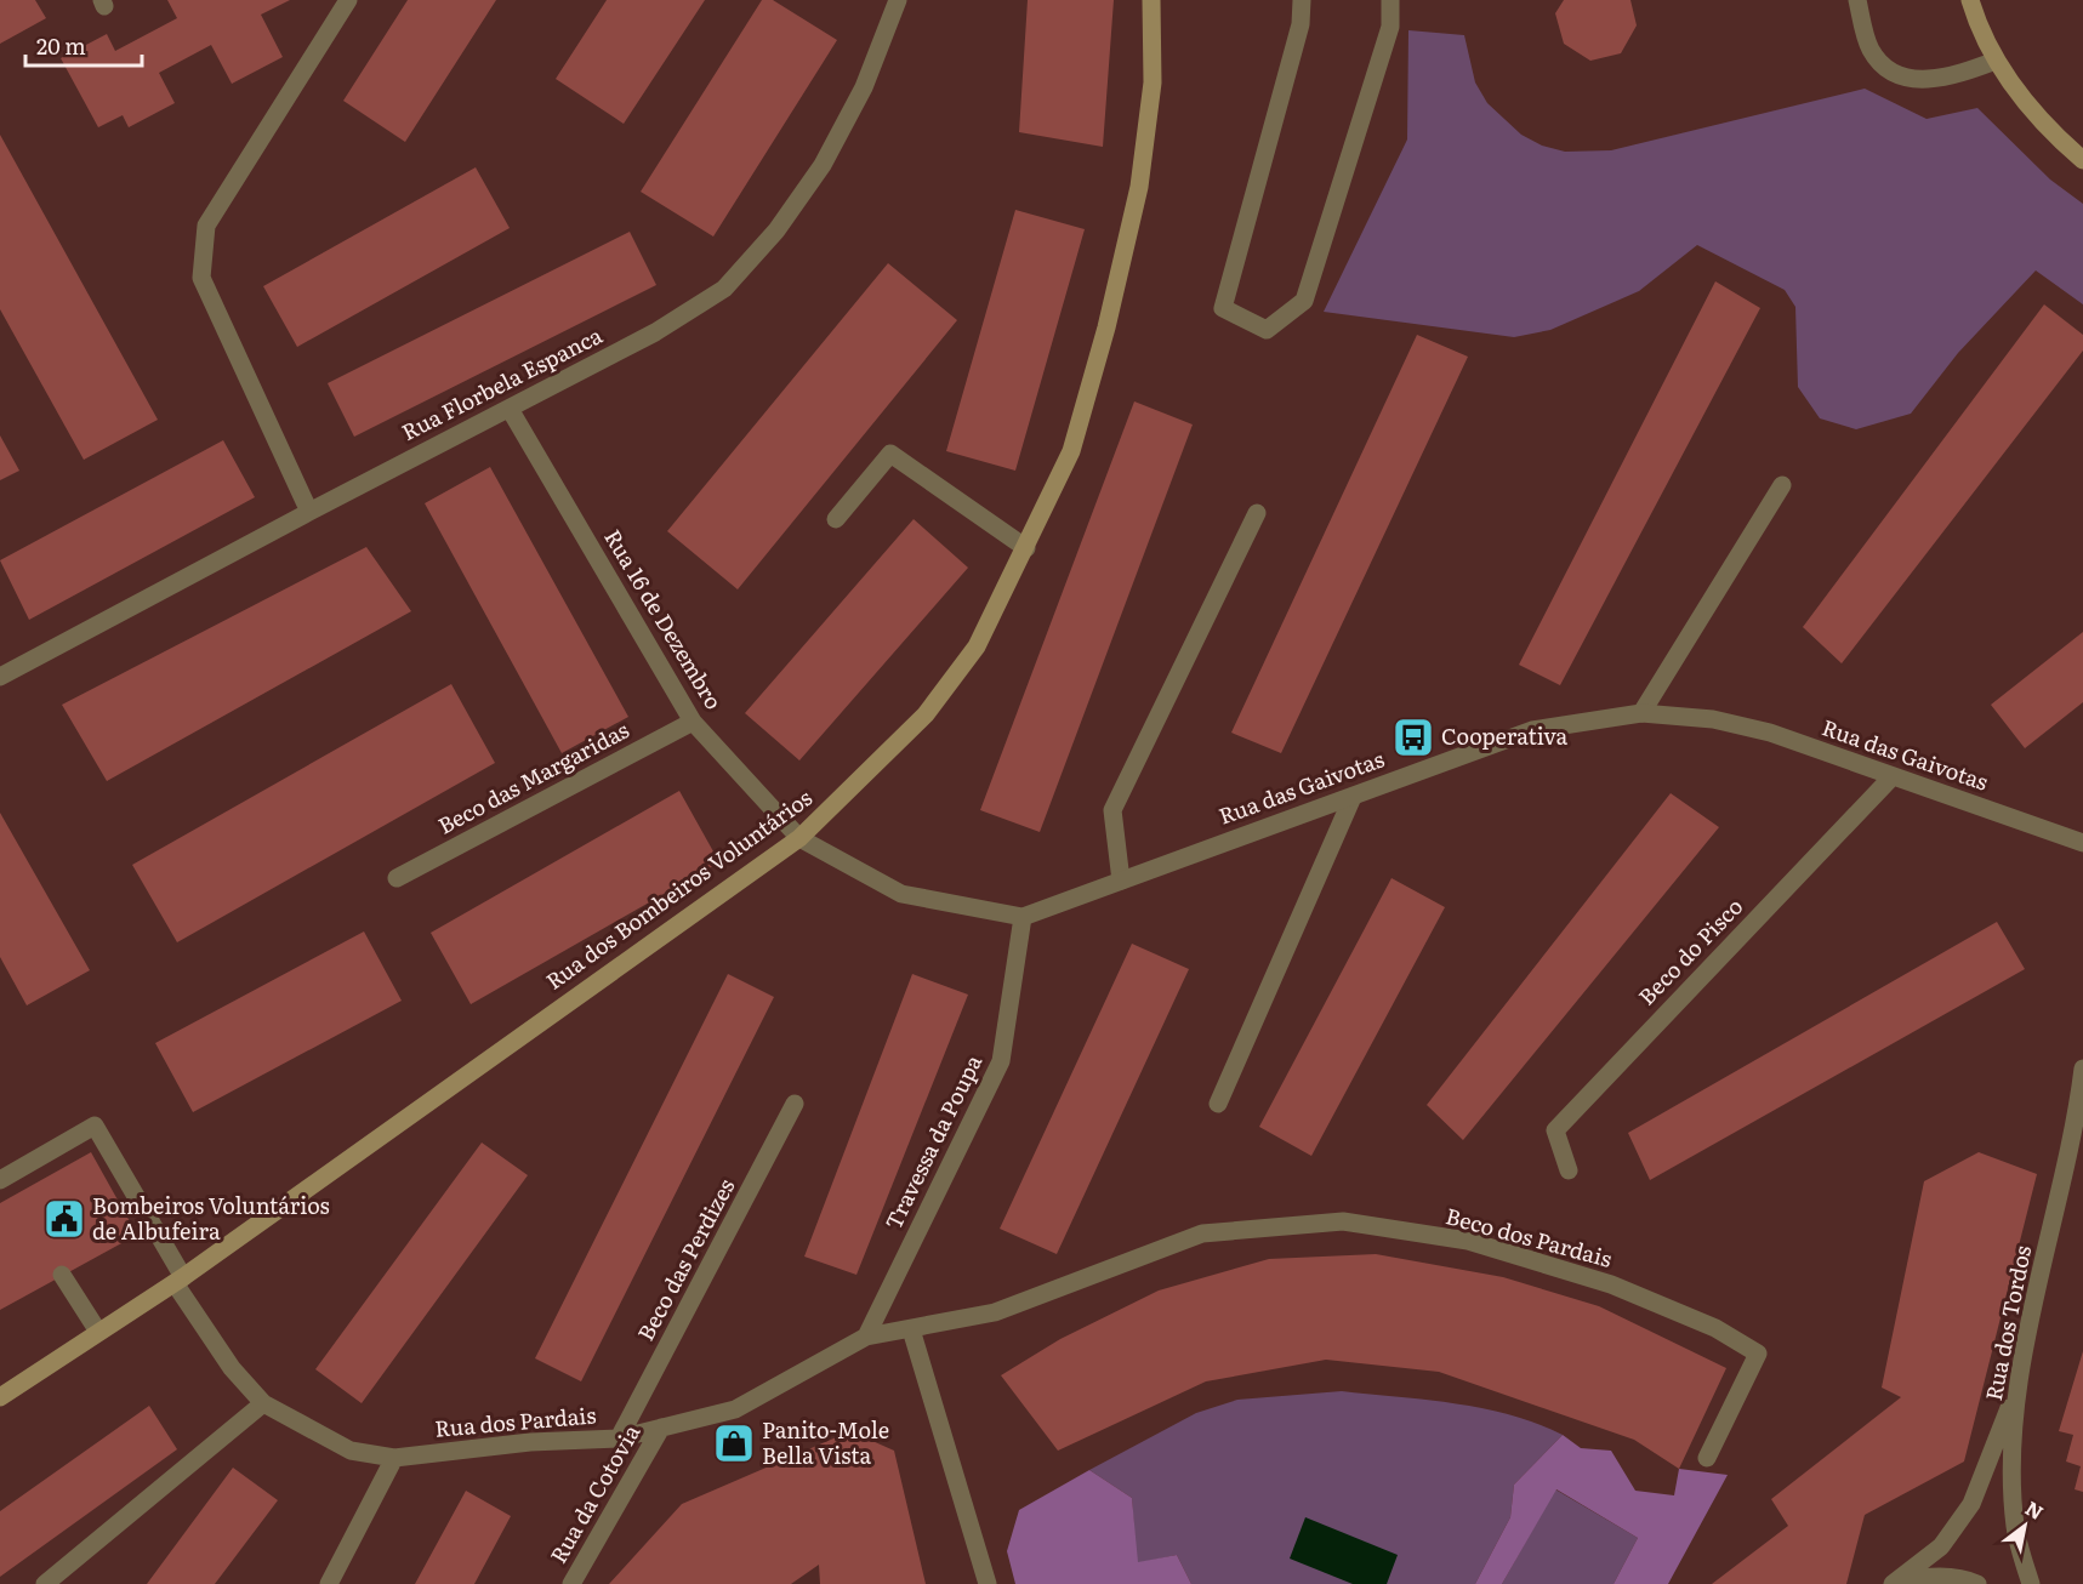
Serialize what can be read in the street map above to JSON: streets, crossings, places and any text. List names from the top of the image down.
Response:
{
  "streets": {
    "street": [
      "Rua Florbela Espanca",
      "Rua 16 de Dezembro",
      "Rua das Gaivotas",
      "Beco das Margaridas",
      "Rua dos Bombeiros Voluntários",
      "Beco do Pisco",
      "Travessa da Poupa",
      "Beco dos Pardais",
      "Beco das Perdizes",
      "Rua dos Tordos",
      "Rua dos Pardais",
      "Rua da Cotovia"
    ]
  },
  "crossings": [
    ["Rua Florbela Espanca", "Rua 16 de Dezembro"],
    ["Rua 16 de Dezembro", "Beco das Margaridas"],
    ["Rua 16 de Dezembro", "Rua dos Bombeiros Voluntários"],
    ["Rua das Gaivotas", "Beco do Pisco"],
    ["Rua das Gaivotas", "Travessa da Poupa"],
    ["Rua dos Bombeiros Voluntários", "Rua dos Pardais"],
    ["Travessa da Poupa", "Rua dos Pardais"],
    ["Beco dos Pardais", "Rua dos Pardais"],
    ["Beco das Perdizes", "Rua dos Pardais"],
    ["Rua dos Pardais", "Rua da Cotovia"]
  ],
  "places": {
    "bus stop": ["Cooperativa"],
    "public building": ["Bombeiros Voluntários de Albufeira"],
    "shop": ["Panito-Mole Bella Vista"]
  },
  "scale_bar": "20 m",
  "north": "top right"
}
